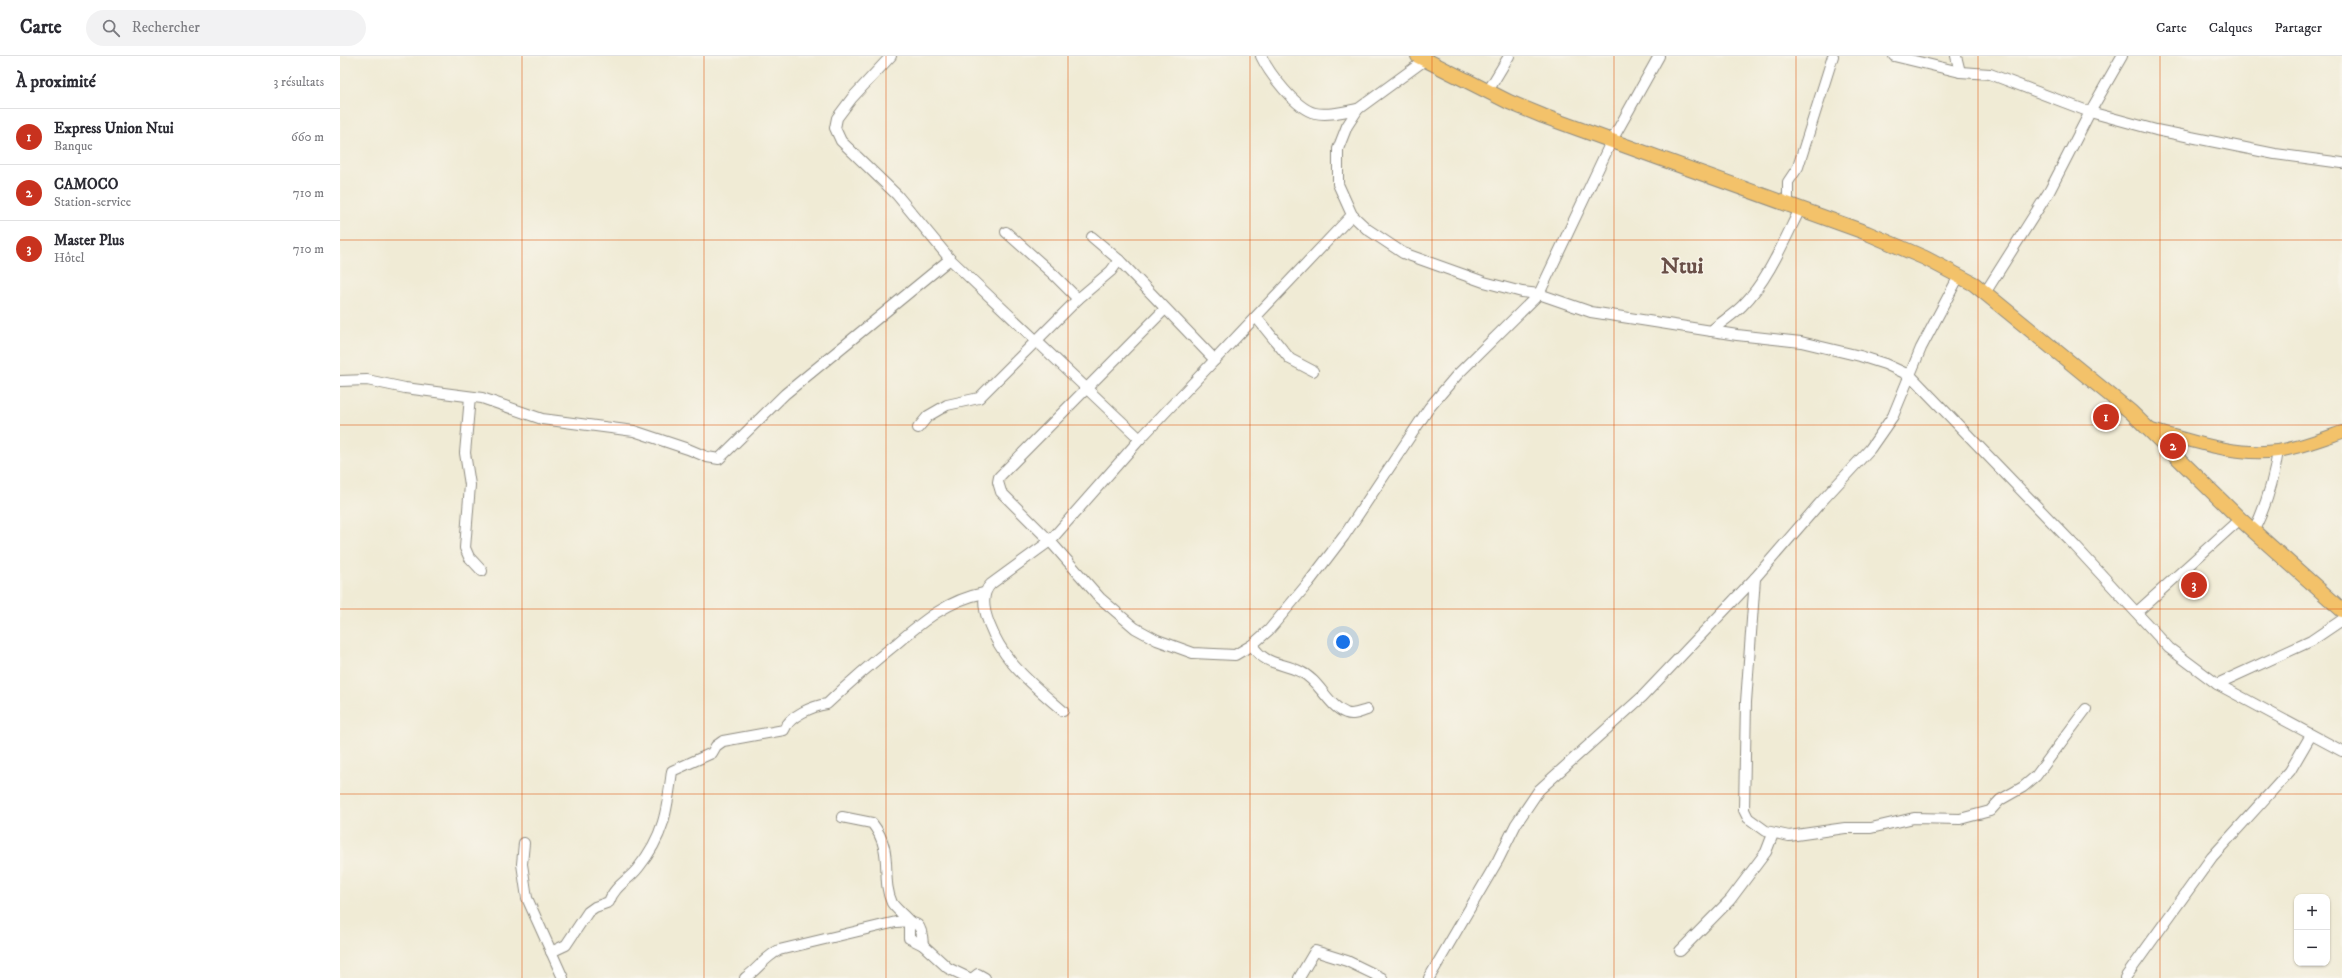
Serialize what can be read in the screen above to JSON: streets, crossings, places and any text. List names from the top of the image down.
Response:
{
  "districts": ["Ntui"],
  "page": {
    "header": "Carte",
    "search": "Rechercher",
    "nav": ["Carte", "Calques", "Partager"],
    "heading": ["À proximité", "3 résultats"],
    "list": [
      {
        "mark": "1",
        "name": "Express Union Ntui",
        "note": "Banque",
        "value": "660 m"
      },
      {
        "mark": "2",
        "name": "CAMOCO",
        "note": "Station-service",
        "value": "710 m"
      },
      {
        "mark": "3",
        "name": "Master Plus",
        "note": "Hôtel",
        "value": "710 m"
      }
    ],
    "pins": ["1", "2", "3"],
    "map_buttons": ["+", "−"]
  }
}
